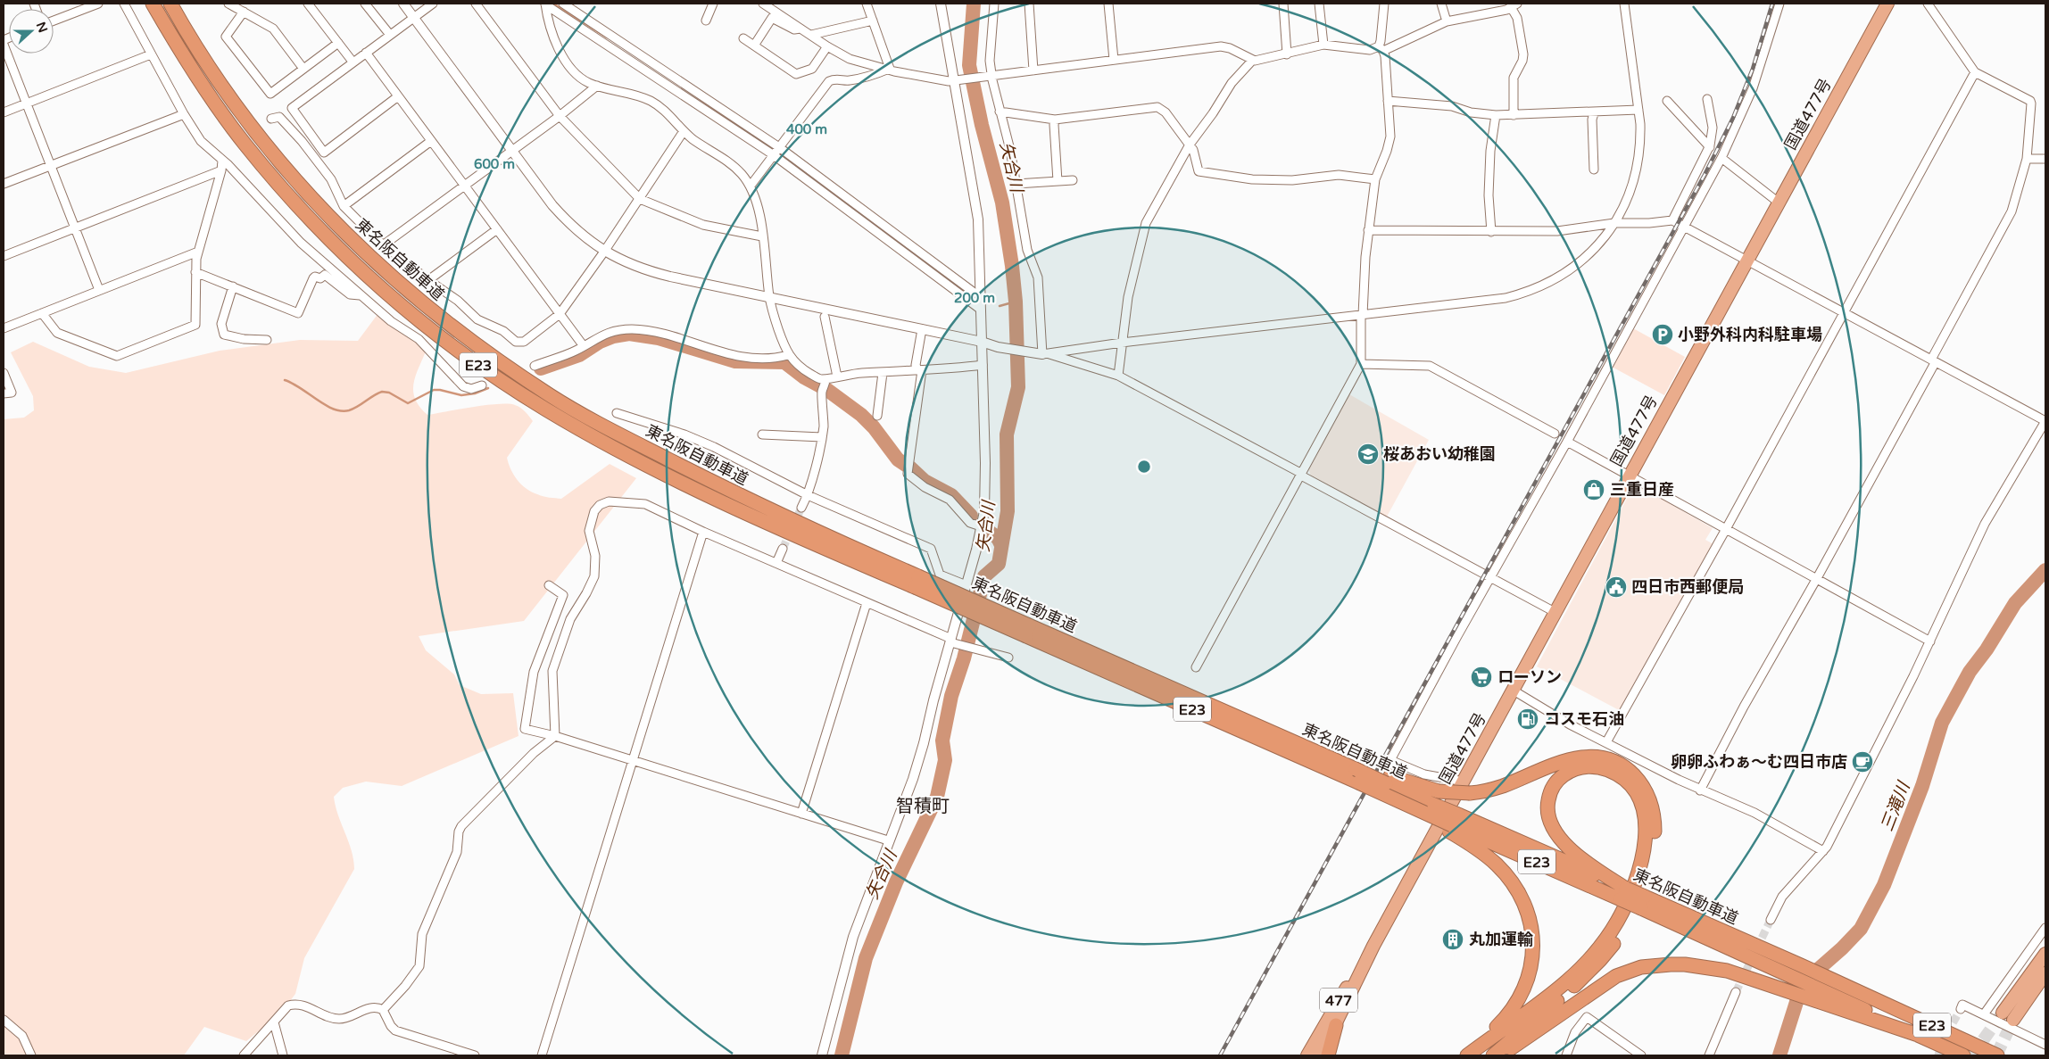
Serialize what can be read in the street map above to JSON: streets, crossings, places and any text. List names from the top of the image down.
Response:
{
  "streets": {
    "highway": [
      "国道477号",
      "東名阪自動車道",
      "E23",
      "477"
    ]
  },
  "districts": ["智積町"],
  "water": ["矢合川", "三滝川"],
  "places": {
    "parking": ["小野外科内科駐車場"],
    "school or university": ["桜あおい幼稚園"],
    "shop": ["三重日産"],
    "public building": ["四日市西郵便局"],
    "supermarket": ["ローソン"],
    "fuel station": ["コスモ石油"],
    "cafe": ["卵卵ふわぁ～む四日市店"],
    "building": ["丸加運輸"]
  },
  "north": "right",
  "rings": ["400 m", "600 m", "200 m"]
}
